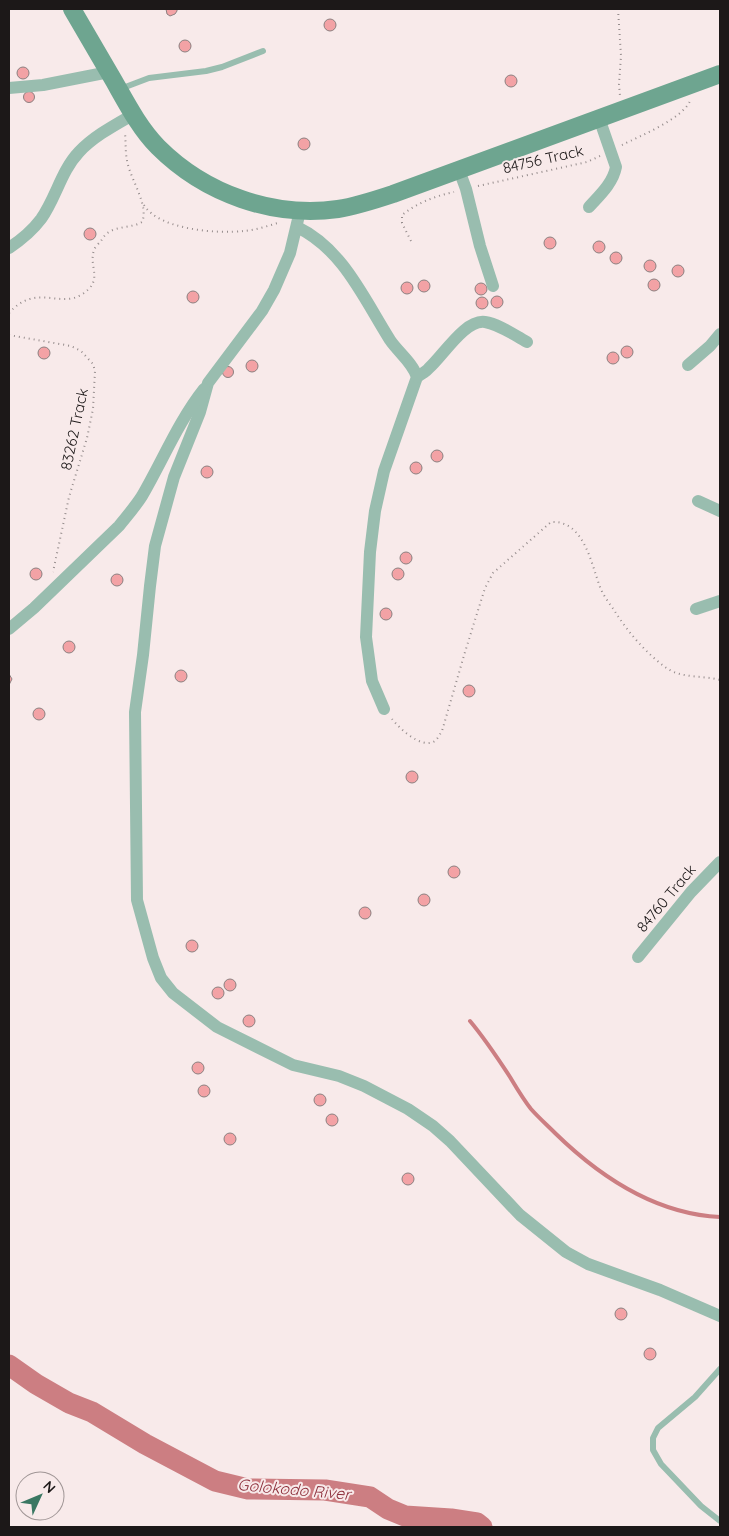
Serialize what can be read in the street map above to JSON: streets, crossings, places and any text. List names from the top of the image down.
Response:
{
  "streets": {
    "street": ["84760 Track"],
    "path": ["84756 Track", "83262 Track"]
  },
  "water": ["Golokodo River"],
  "north": "top right"
}
